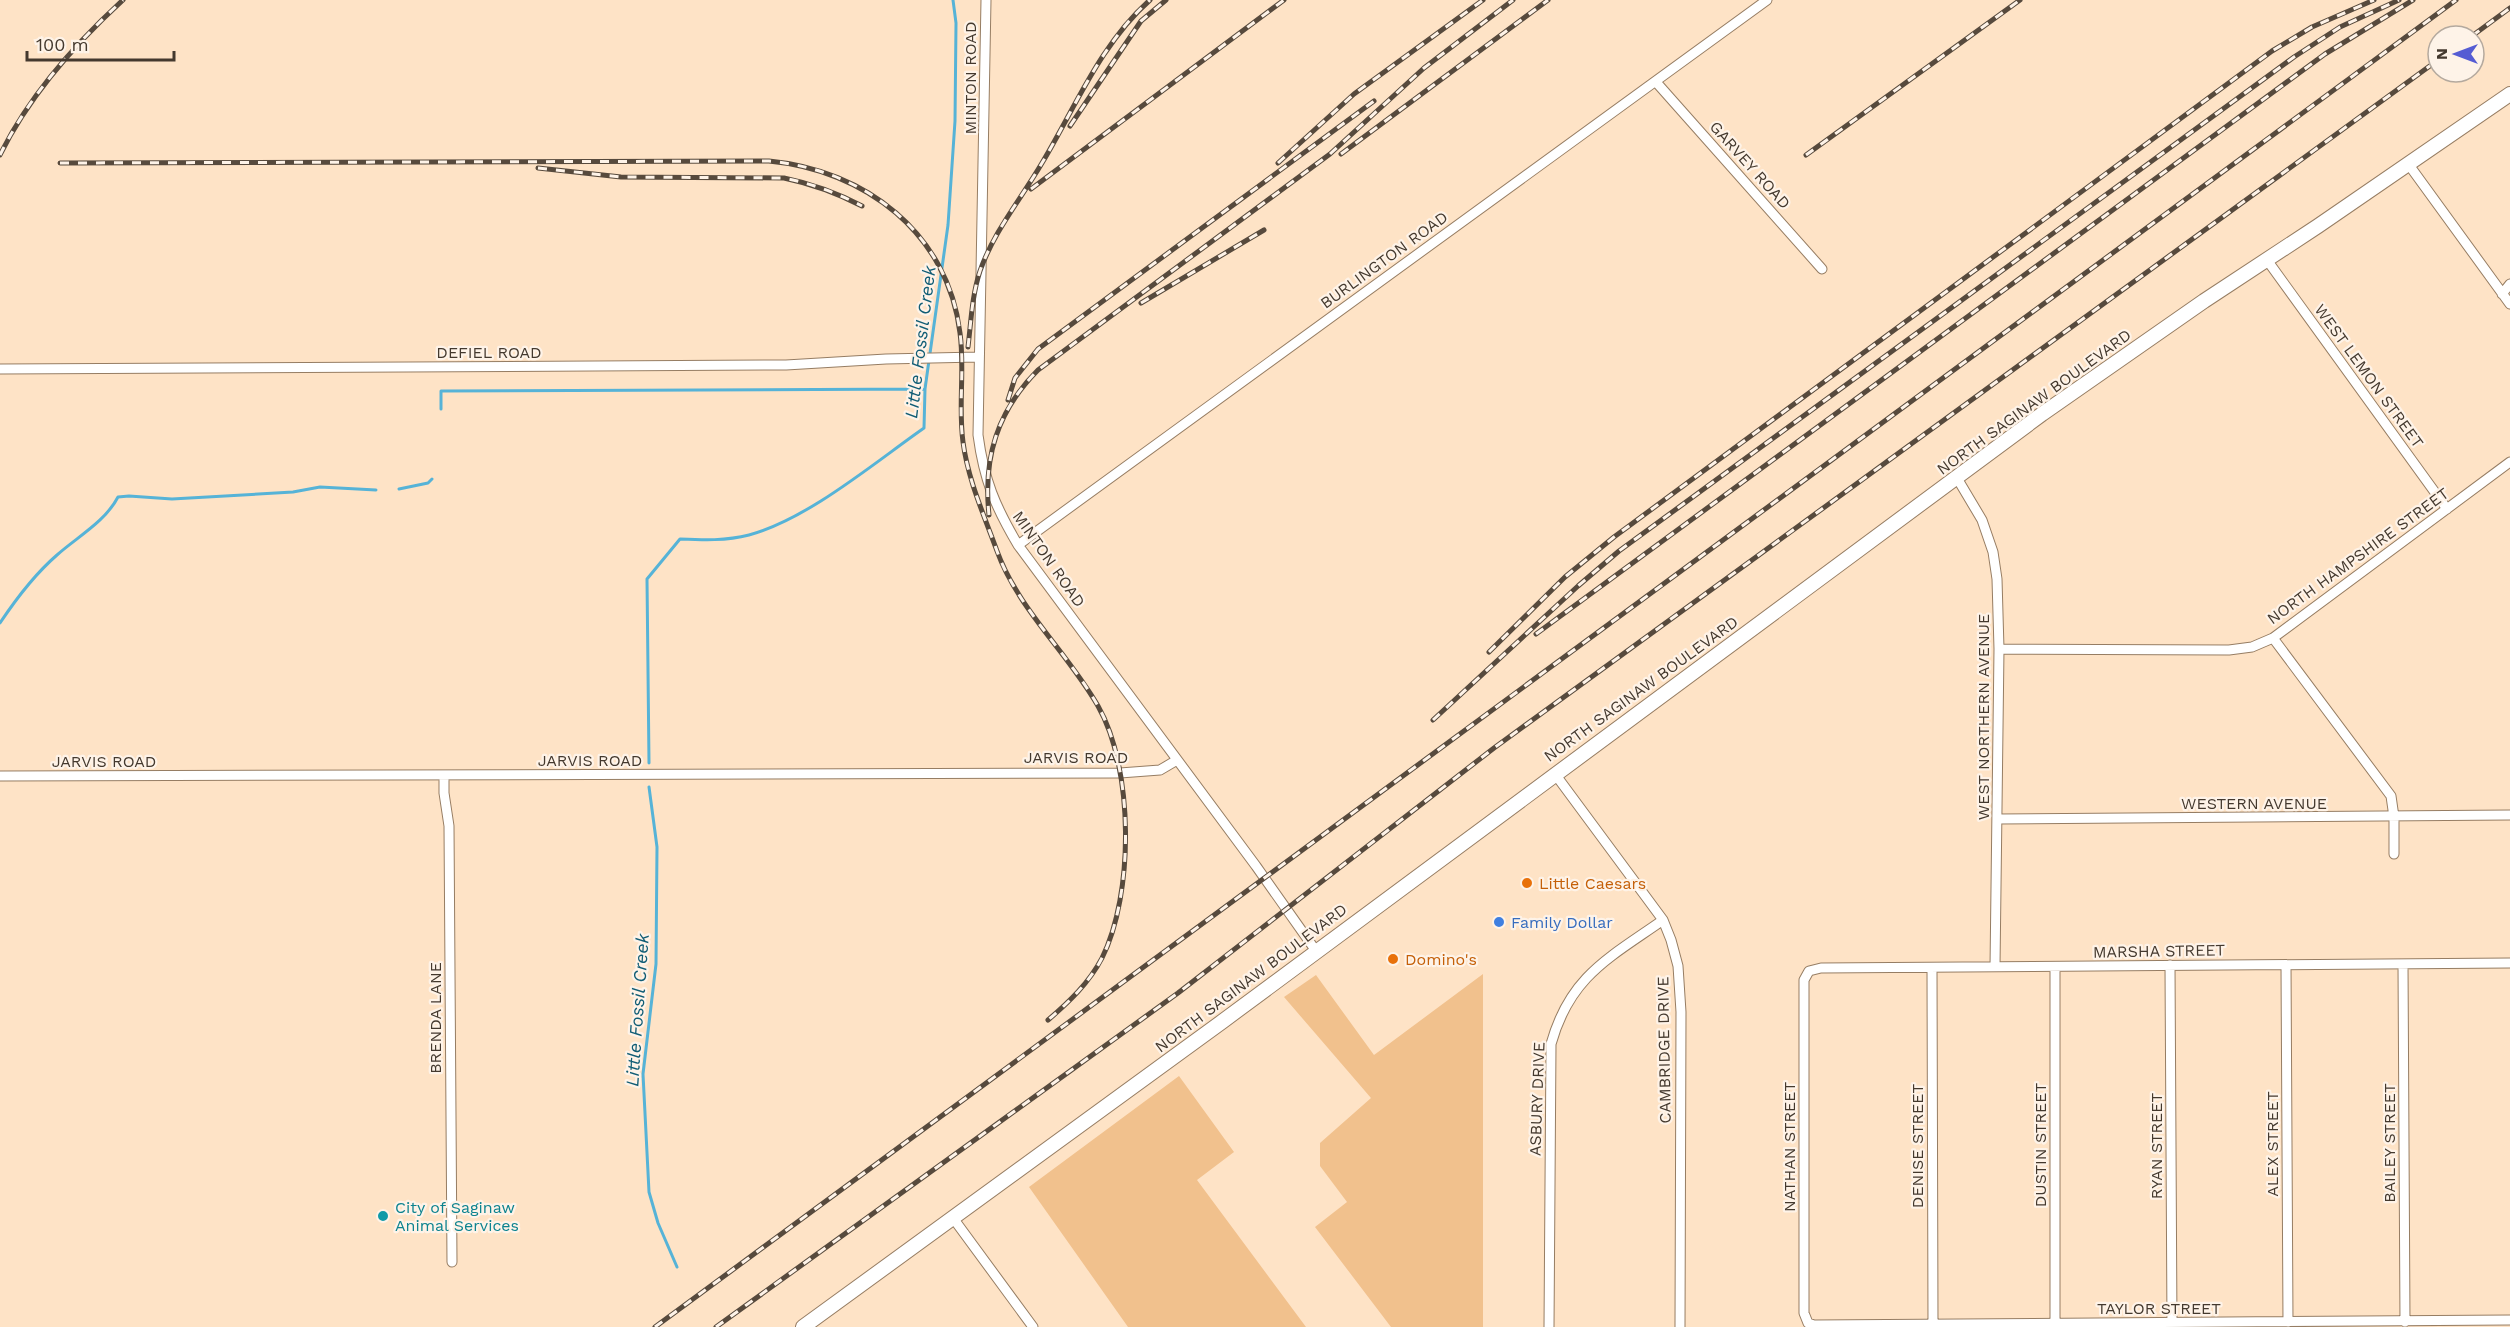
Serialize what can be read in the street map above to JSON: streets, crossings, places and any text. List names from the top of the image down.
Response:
{
  "streets": {
    "main road": ["NORTH SAGINAW BOULEVARD"],
    "street": [
      "MINTON ROAD",
      "GARVEY ROAD",
      "BURLINGTON ROAD",
      "DEFIEL ROAD",
      "WEST LEMON STREET",
      "NORTH HAMPSHIRE STREET",
      "WEST NORTHERN AVENUE",
      "JARVIS ROAD",
      "WESTERN AVENUE",
      "MARSHA STREET",
      "BRENDA LANE",
      "CAMBRIDGE DRIVE",
      "ASBURY DRIVE",
      "BAILEY STREET",
      "ALEX STREET",
      "DUSTIN STREET",
      "DENISE STREET",
      "RYAN STREET",
      "NATHAN STREET",
      "TAYLOR STREET"
    ]
  },
  "crossings": [
    ["MINTON ROAD", "BURLINGTON ROAD"],
    ["MINTON ROAD", "DEFIEL ROAD"],
    ["MINTON ROAD", "NORTH SAGINAW BOULEVARD"],
    ["MINTON ROAD", "JARVIS ROAD"],
    ["GARVEY ROAD", "BURLINGTON ROAD"],
    ["WEST LEMON STREET", "NORTH SAGINAW BOULEVARD"],
    ["WEST LEMON STREET", "NORTH HAMPSHIRE STREET"],
    ["NORTH SAGINAW BOULEVARD", "WEST NORTHERN AVENUE"],
    ["NORTH SAGINAW BOULEVARD", "CAMBRIDGE DRIVE"],
    ["NORTH HAMPSHIRE STREET", "WEST NORTHERN AVENUE"],
    ["WEST NORTHERN AVENUE", "WESTERN AVENUE"],
    ["WEST NORTHERN AVENUE", "MARSHA STREET"],
    ["JARVIS ROAD", "BRENDA LANE"],
    ["MARSHA STREET", "BAILEY STREET"],
    ["MARSHA STREET", "ALEX STREET"],
    ["MARSHA STREET", "DUSTIN STREET"],
    ["MARSHA STREET", "DENISE STREET"],
    ["MARSHA STREET", "RYAN STREET"],
    ["MARSHA STREET", "NATHAN STREET"],
    ["CAMBRIDGE DRIVE", "ASBURY DRIVE"],
    ["BAILEY STREET", "TAYLOR STREET"],
    ["ALEX STREET", "TAYLOR STREET"],
    ["DUSTIN STREET", "TAYLOR STREET"],
    ["DENISE STREET", "TAYLOR STREET"],
    ["RYAN STREET", "TAYLOR STREET"],
    ["NATHAN STREET", "TAYLOR STREET"]
  ],
  "water": ["Little Fossil Creek"],
  "places": [
    "Little Caesars",
    "Family Dollar",
    "Domino's",
    "City of Saginaw Animal Services"
  ],
  "scale_bar": "100 m",
  "north": "left"
}
